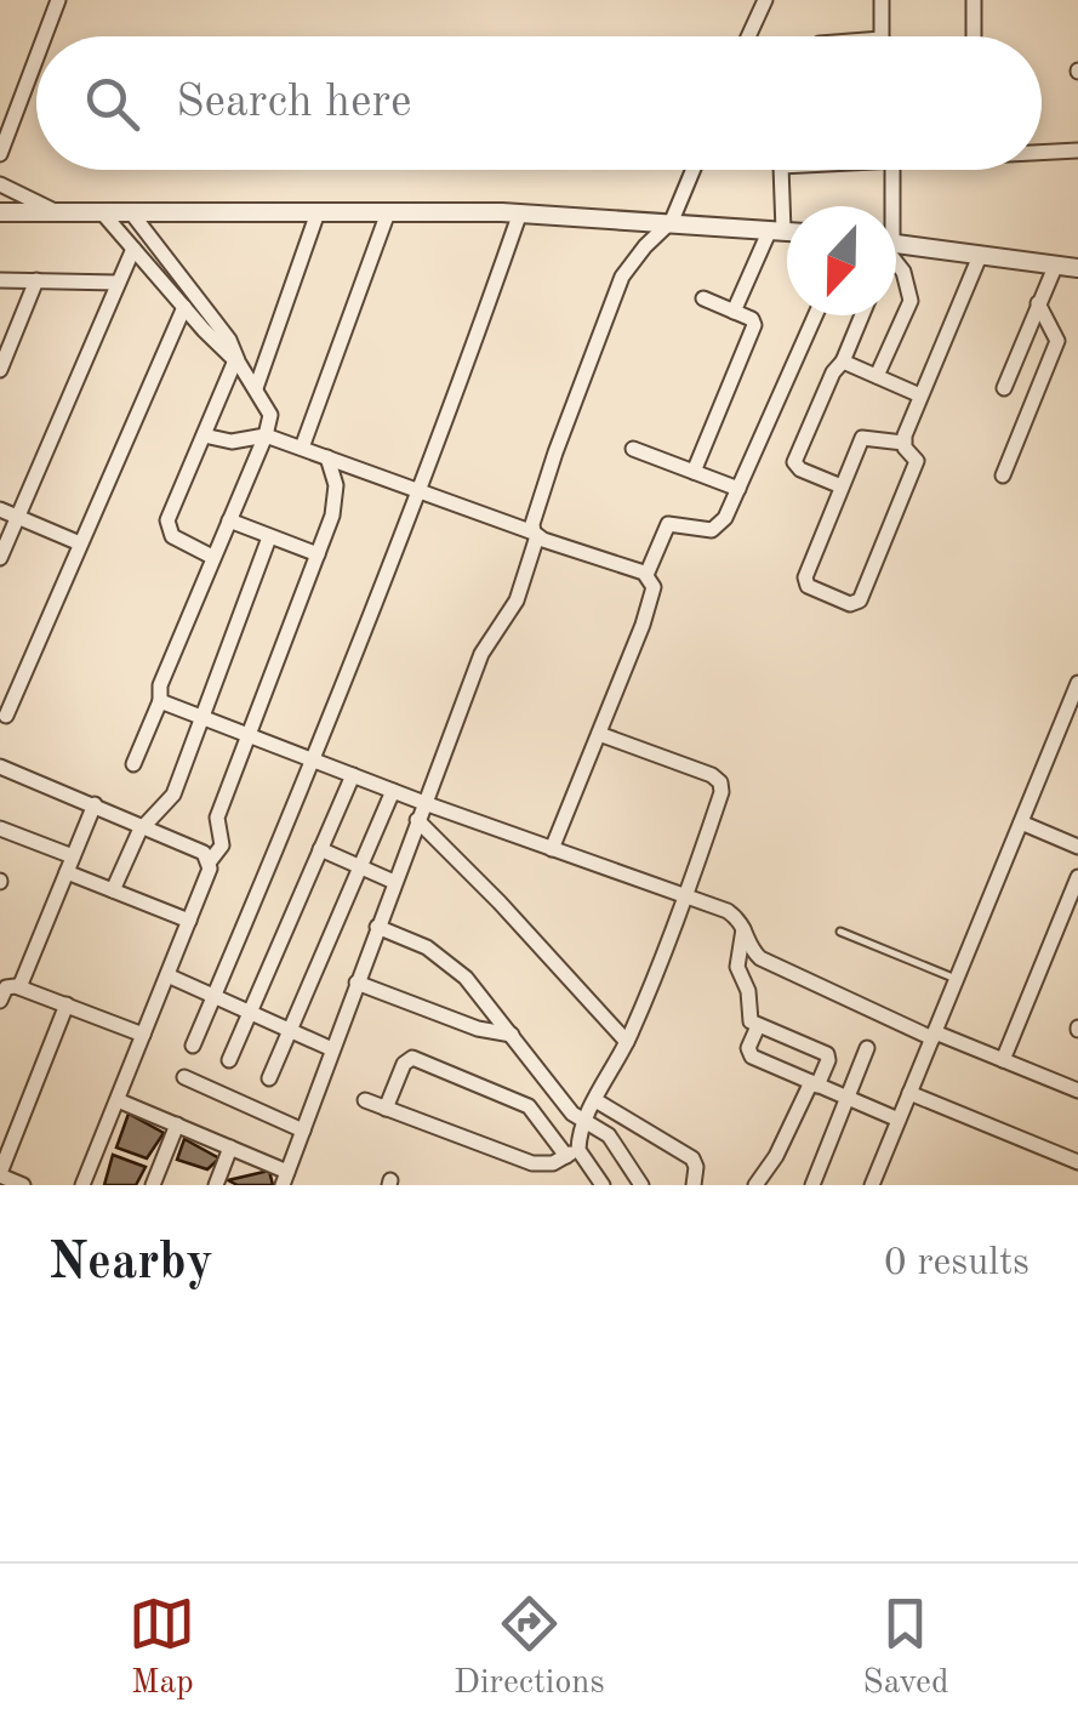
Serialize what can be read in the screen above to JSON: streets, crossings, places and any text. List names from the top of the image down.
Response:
{
  "north": "bottom",
  "page": {
    "search": "Search here",
    "heading": ["Nearby", "0 results"],
    "nav": ["Map", "Directions", "Saved"]
  }
}
